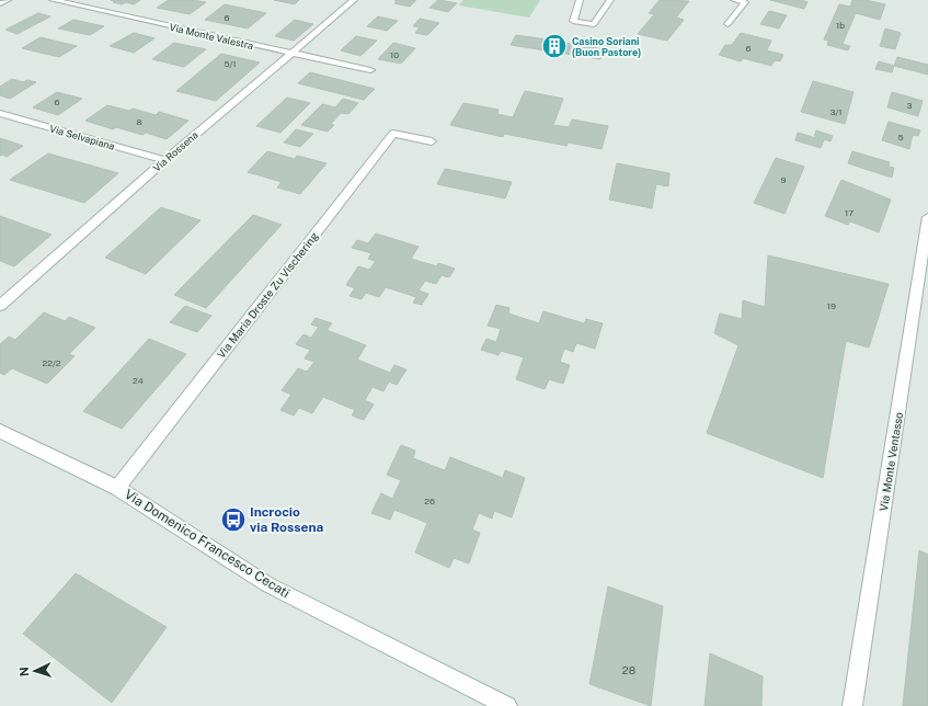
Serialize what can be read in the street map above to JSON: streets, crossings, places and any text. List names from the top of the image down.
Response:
{
  "streets": {
    "street": [
      "Via Monte Valestra",
      "Via Selvapiana",
      "Via Rossena",
      "Via Maria Droste Zu Vischering",
      "Via Monte Ventasso",
      "Via Domenico Francesco Cecati"
    ]
  },
  "crossings": [
    ["Via Monte Valestra", "Via Rossena"],
    ["Via Selvapiana", "Via Rossena"],
    ["Via Maria Droste Zu Vischering", "Via Domenico Francesco Cecati"]
  ],
  "places": {
    "building": ["Casino Soriani (Buon Pastore)"],
    "bus stop": ["Incrocio via Rossena"]
  },
  "house_numbers": [
    "6",
    "1b",
    "6",
    "10",
    "5/1",
    "6",
    "3",
    "3/1",
    "8",
    "5",
    "9",
    "17",
    "19",
    "22/2",
    "24",
    "26",
    "28"
  ],
  "north": "left"
}
